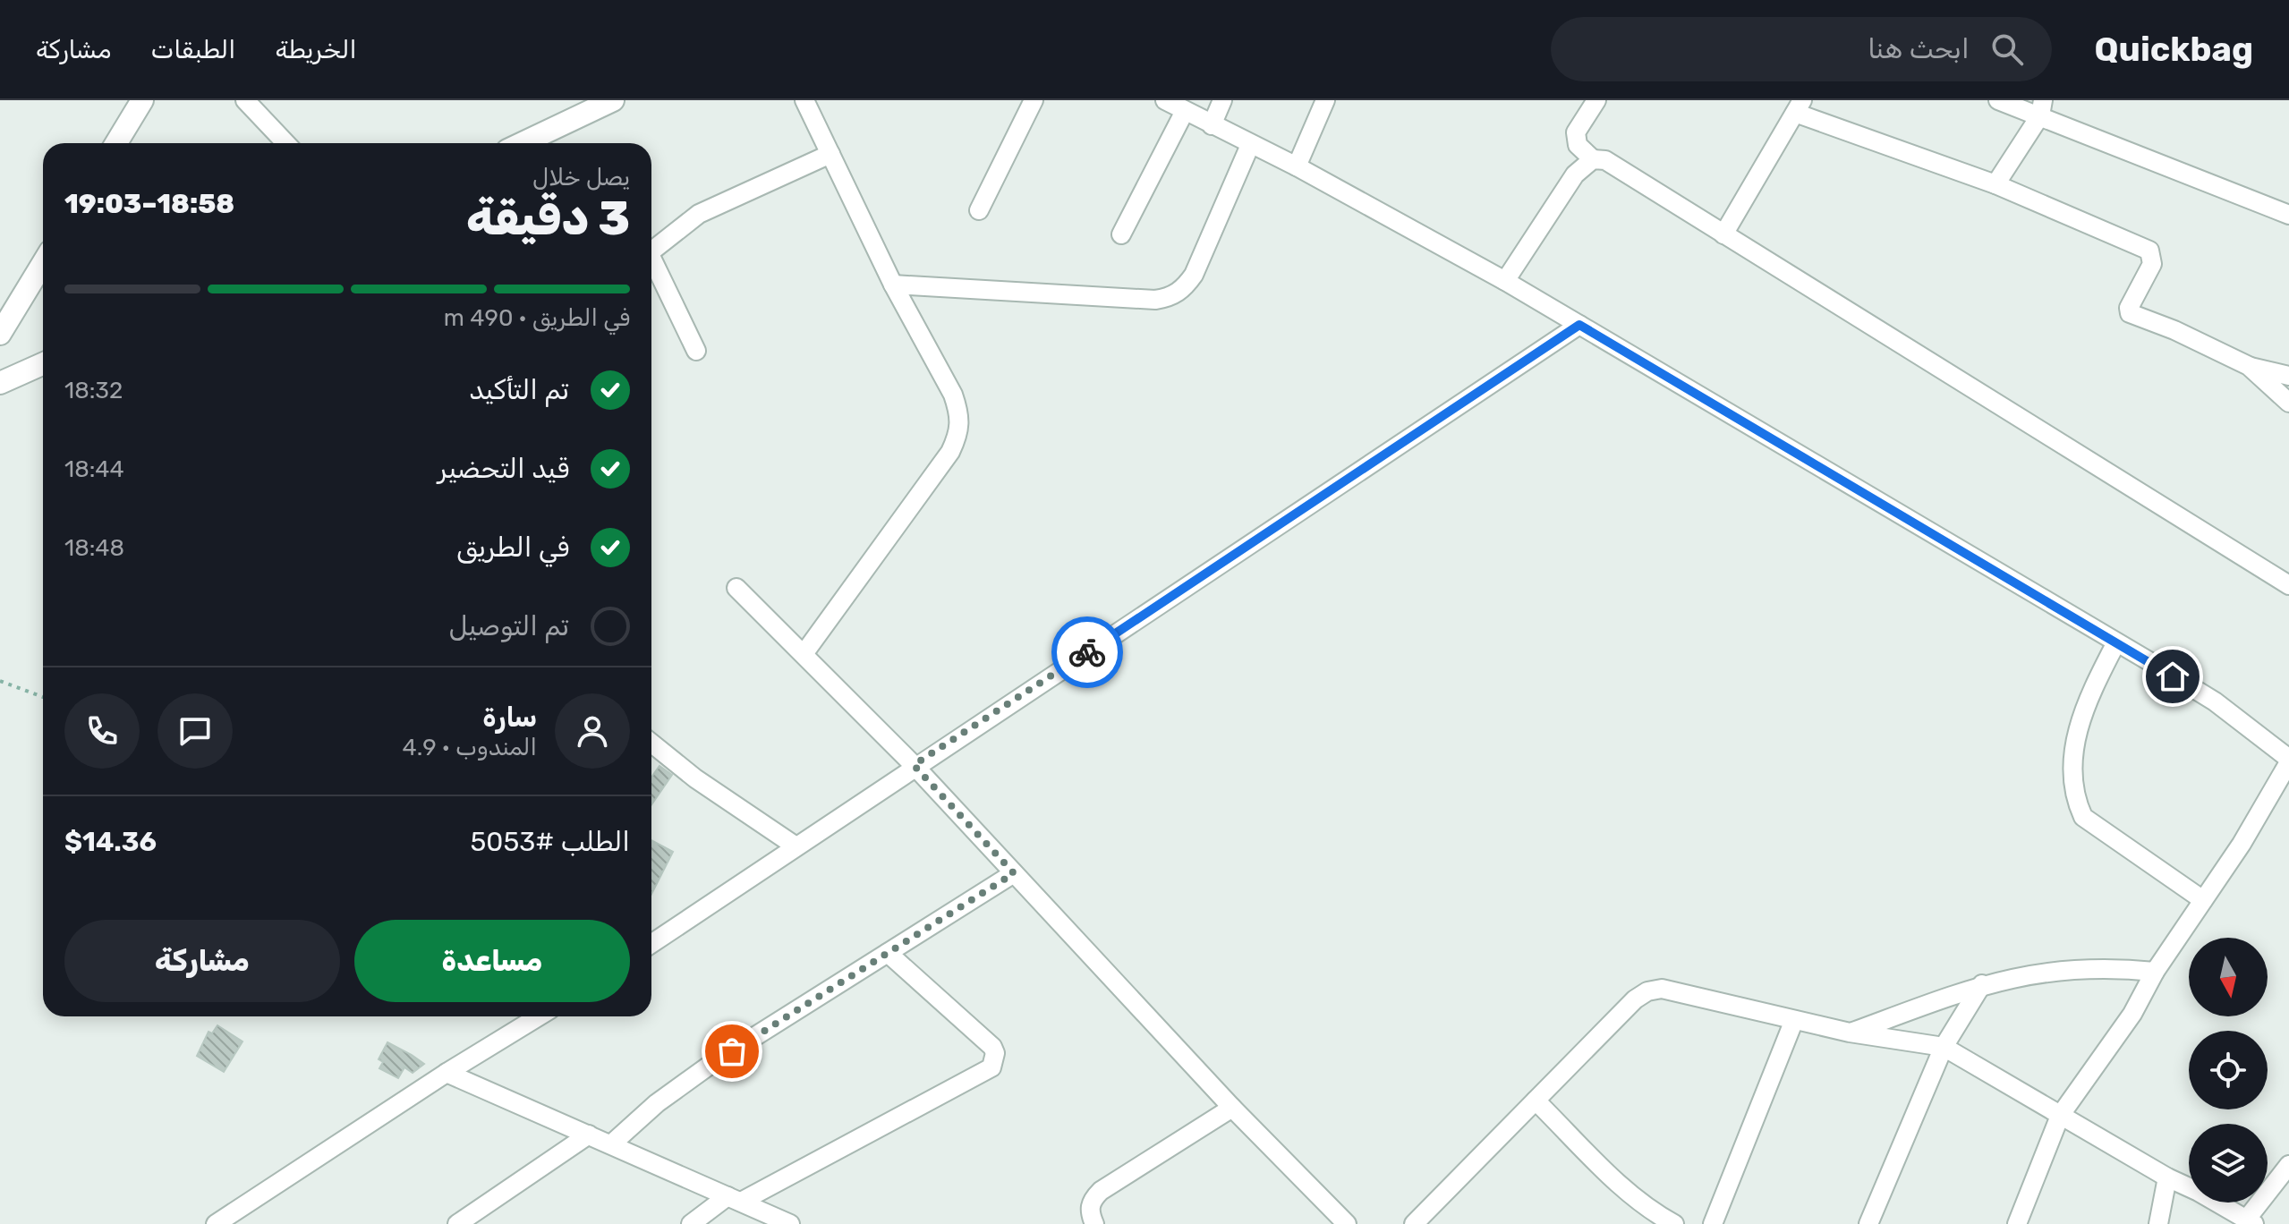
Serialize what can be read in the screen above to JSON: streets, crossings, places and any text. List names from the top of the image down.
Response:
{
  "north": "bottom",
  "page": {
    "header": "Quickbag",
    "search": "ابحث هنا",
    "nav": ["الخريطة", "الطبقات", "مشاركة"],
    "heading": ["3 دقيقة", "يصل خلال", "18:58–19:03"],
    "panel": [
      "سارة",
      "المندوب · 4.9",
      "الطلب #5053",
      "$14.36"
    ],
    "bar": "في الطريق · 490 m",
    "list": [
      ["تم التأكيد", "18:32"],
      ["قيد التحضير", "18:44"],
      ["في الطريق", "18:48"],
      "تم التوصيل"
    ],
    "buttons": ["مساعدة", "مشاركة"]
  }
}
